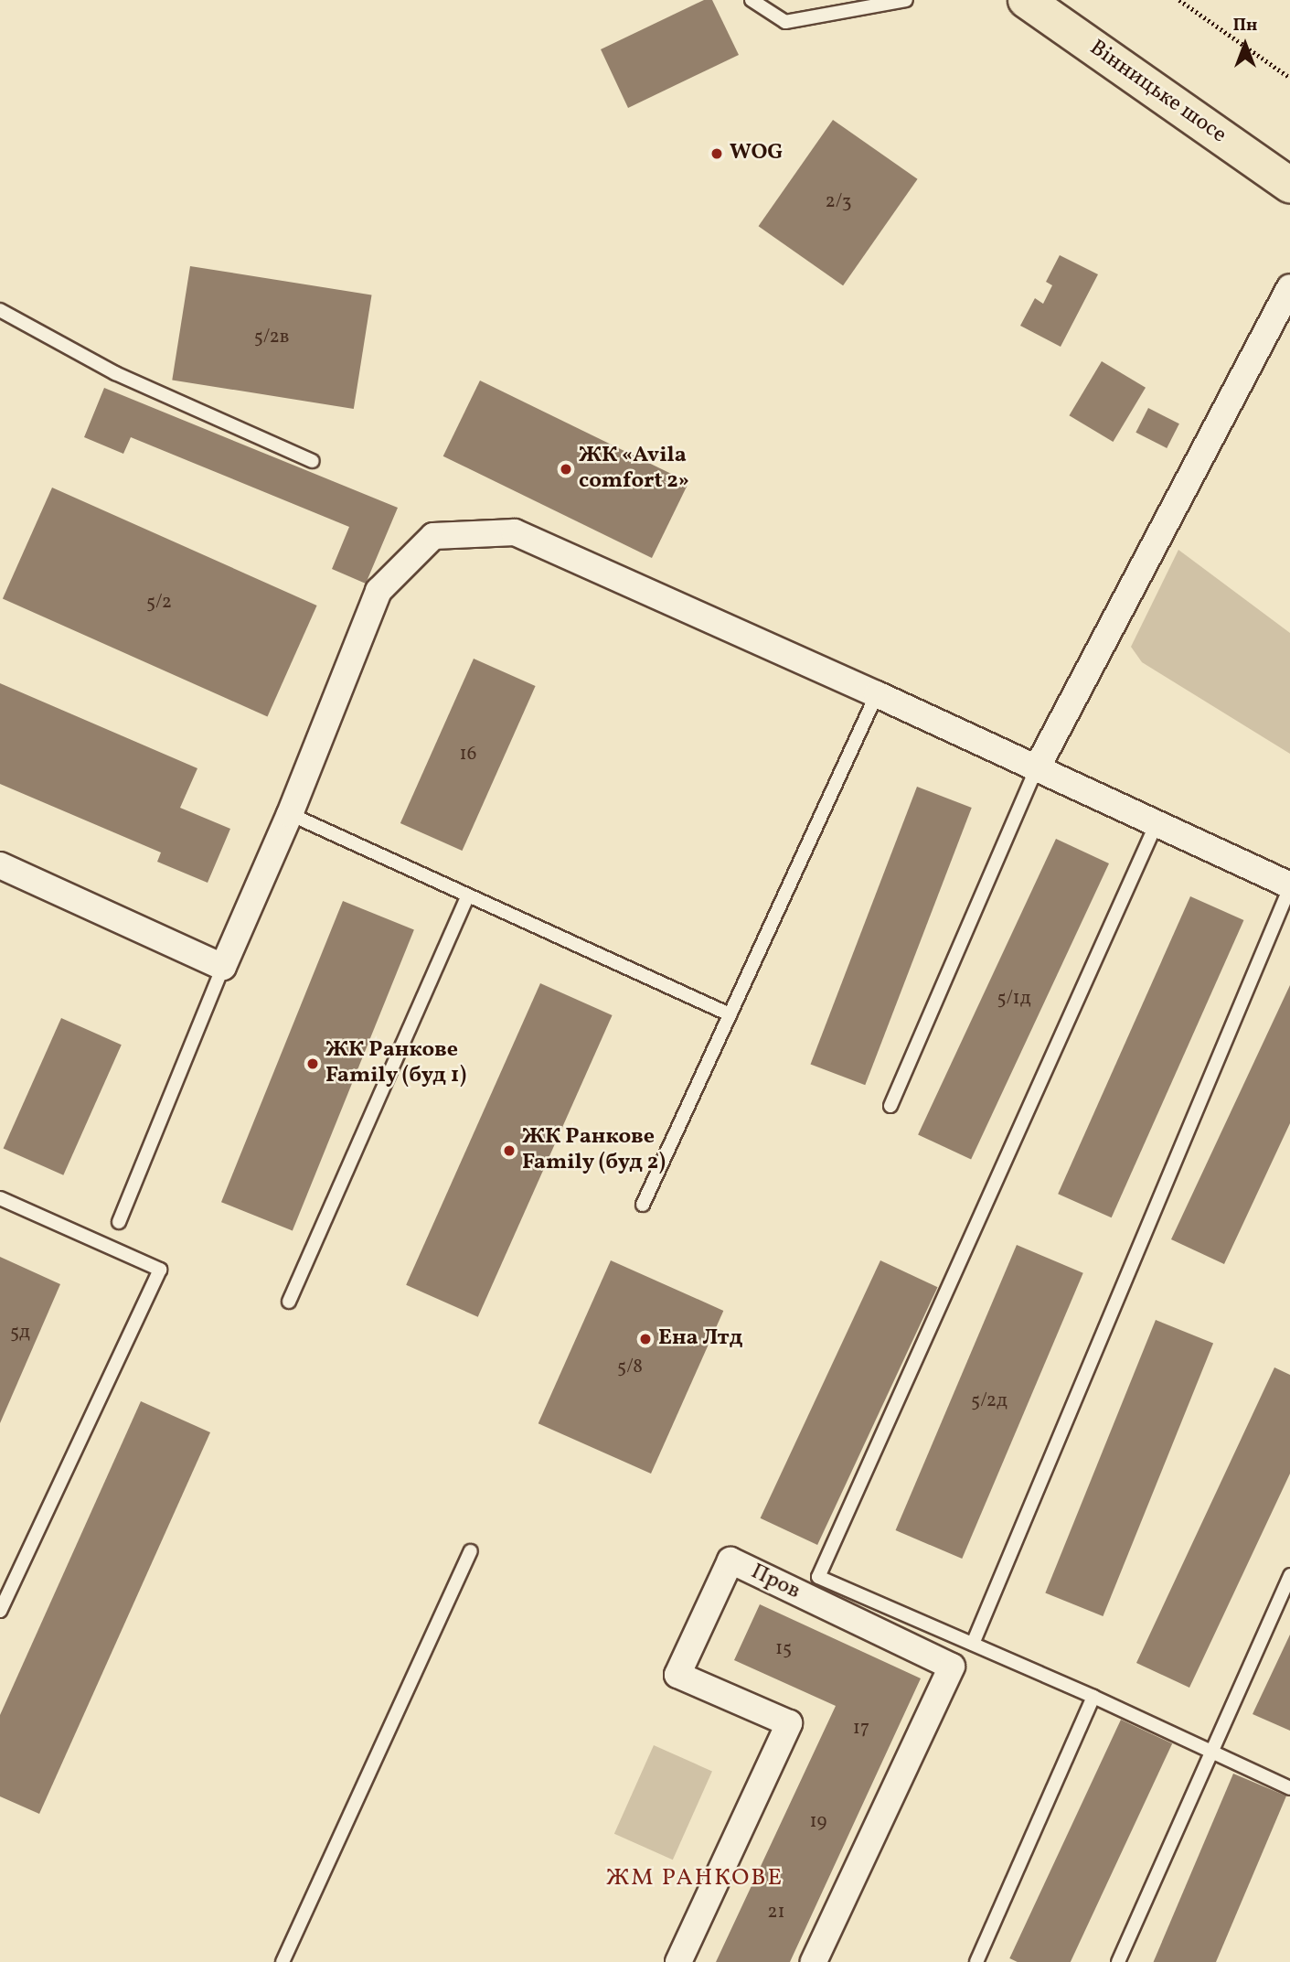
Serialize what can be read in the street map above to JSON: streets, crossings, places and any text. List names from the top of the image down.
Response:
{
  "streets": {
    "main road": ["Вінницьке шосе"],
    "street": ["Пров"]
  },
  "districts": ["ЖМ РАНКОВЕ"],
  "places": [
    "WOG",
    "ЖК «Avila comfort 2»",
    "ЖК Ранкове Family (буд 1)",
    "ЖК Ранкове Family (буд 2)",
    "Ена Лтд"
  ],
  "house_numbers": [
    "2/3",
    "5/2в",
    "5/2",
    "16",
    "5/1д",
    "5д",
    "5/8",
    "5/2д",
    "15",
    "17",
    "19",
    "21"
  ],
  "north": "top"
}
